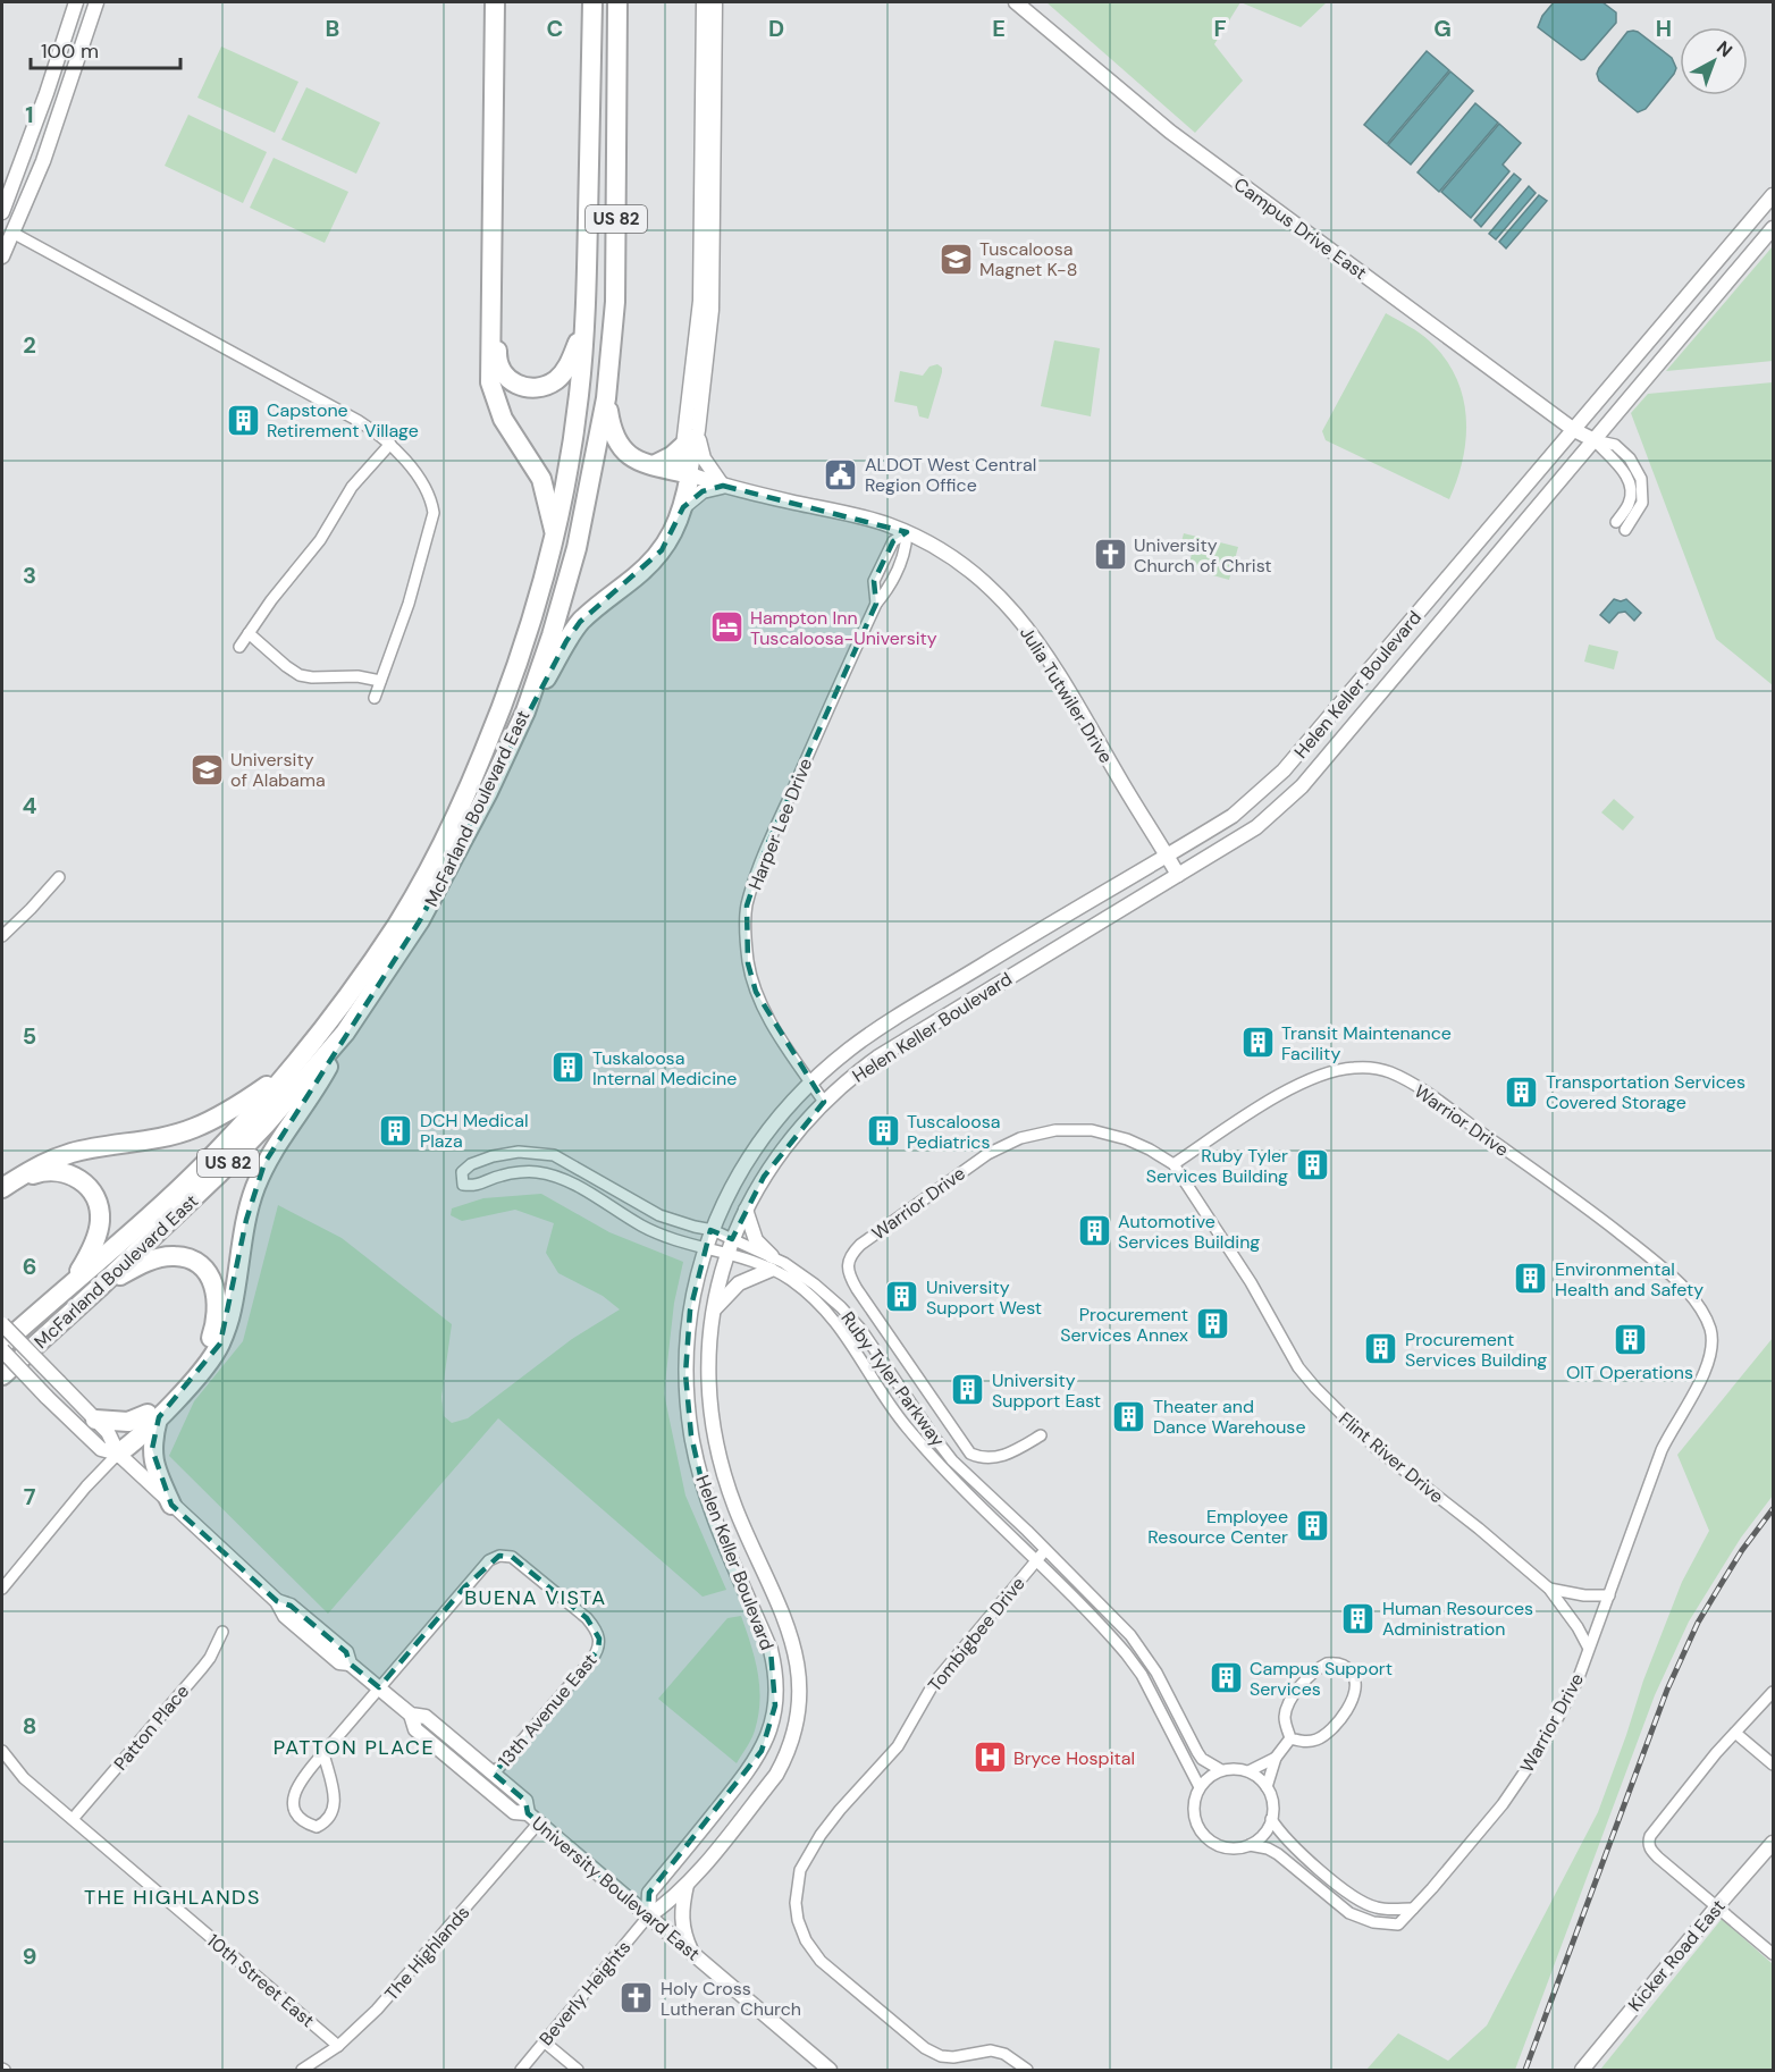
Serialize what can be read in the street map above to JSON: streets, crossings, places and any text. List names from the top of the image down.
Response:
{
  "streets": {
    "highway": ["US 82", "McFarland Boulevard East"],
    "street": [
      "Campus Drive East",
      "Helen Keller Boulevard",
      "Julia Tutwiler Drive",
      "Harper Lee Drive",
      "Warrior Drive",
      "Ruby Tyler Parkway",
      "Flint River Drive",
      "Tombigbee Drive",
      "13th Avenue East",
      "Patton Place",
      "University Boulevard East",
      "The Highlands",
      "Kicker Road East",
      "10th Street East",
      "Beverly Heights"
    ]
  },
  "crossings": [
    ["Campus Drive East", "Helen Keller Boulevard"],
    ["Helen Keller Boulevard", "Julia Tutwiler Drive"],
    ["Helen Keller Boulevard", "Harper Lee Drive"],
    ["Helen Keller Boulevard", "Ruby Tyler Parkway"],
    ["Helen Keller Boulevard", "University Boulevard East"],
    ["Helen Keller Boulevard", "Beverly Heights"],
    ["Julia Tutwiler Drive", "Harper Lee Drive"],
    ["Warrior Drive", "Ruby Tyler Parkway"],
    ["Warrior Drive", "Flint River Drive"],
    ["Ruby Tyler Parkway", "Tombigbee Drive"],
    ["13th Avenue East", "University Boulevard East"],
    ["Patton Place", "10th Street East"],
    ["University Boulevard East", "The Highlands"],
    ["University Boulevard East", "Beverly Heights"],
    ["The Highlands", "10th Street East"]
  ],
  "districts": ["BUENA VISTA", "PATTON PLACE", "THE HIGHLANDS"],
  "places": {
    "school or university": ["Tuscaloosa Magnet K-8", "University of Alabama"],
    "building": [
      "Capstone Retirement Village",
      "Transit Maintenance Facility",
      "Tuskaloosa Internal Medicine",
      "Transportation Services Covered Storage",
      "DCH Medical Plaza",
      "Tuscaloosa Pediatrics",
      "Ruby Tyler Services Building",
      "Automotive Services Building",
      "Environmental Health and Safety",
      "University Support West",
      "Procurement Services Annex",
      "OIT Operations",
      "Procurement Services Building",
      "University Support East",
      "Theater and Dance Warehouse",
      "Employee Resource Center",
      "Human Resources Administration",
      "Campus Support Services"
    ],
    "public building": ["ALDOT West Central Region Office"],
    "church": ["University Church of Christ", "Holy Cross Lutheran Church"],
    "hotel": ["Hampton Inn Tuscaloosa-University"],
    "hospital": ["Bryce Hospital"]
  },
  "scale_bar": "100 m",
  "north": "top right",
  "grid": {
    "columns": [
      "B",
      "C",
      "D",
      "E",
      "F",
      "G",
      "H"
    ],
    "rows": [
      "1",
      "2",
      "3",
      "4",
      "5",
      "6",
      "7",
      "8",
      "9"
    ]
  }
}
